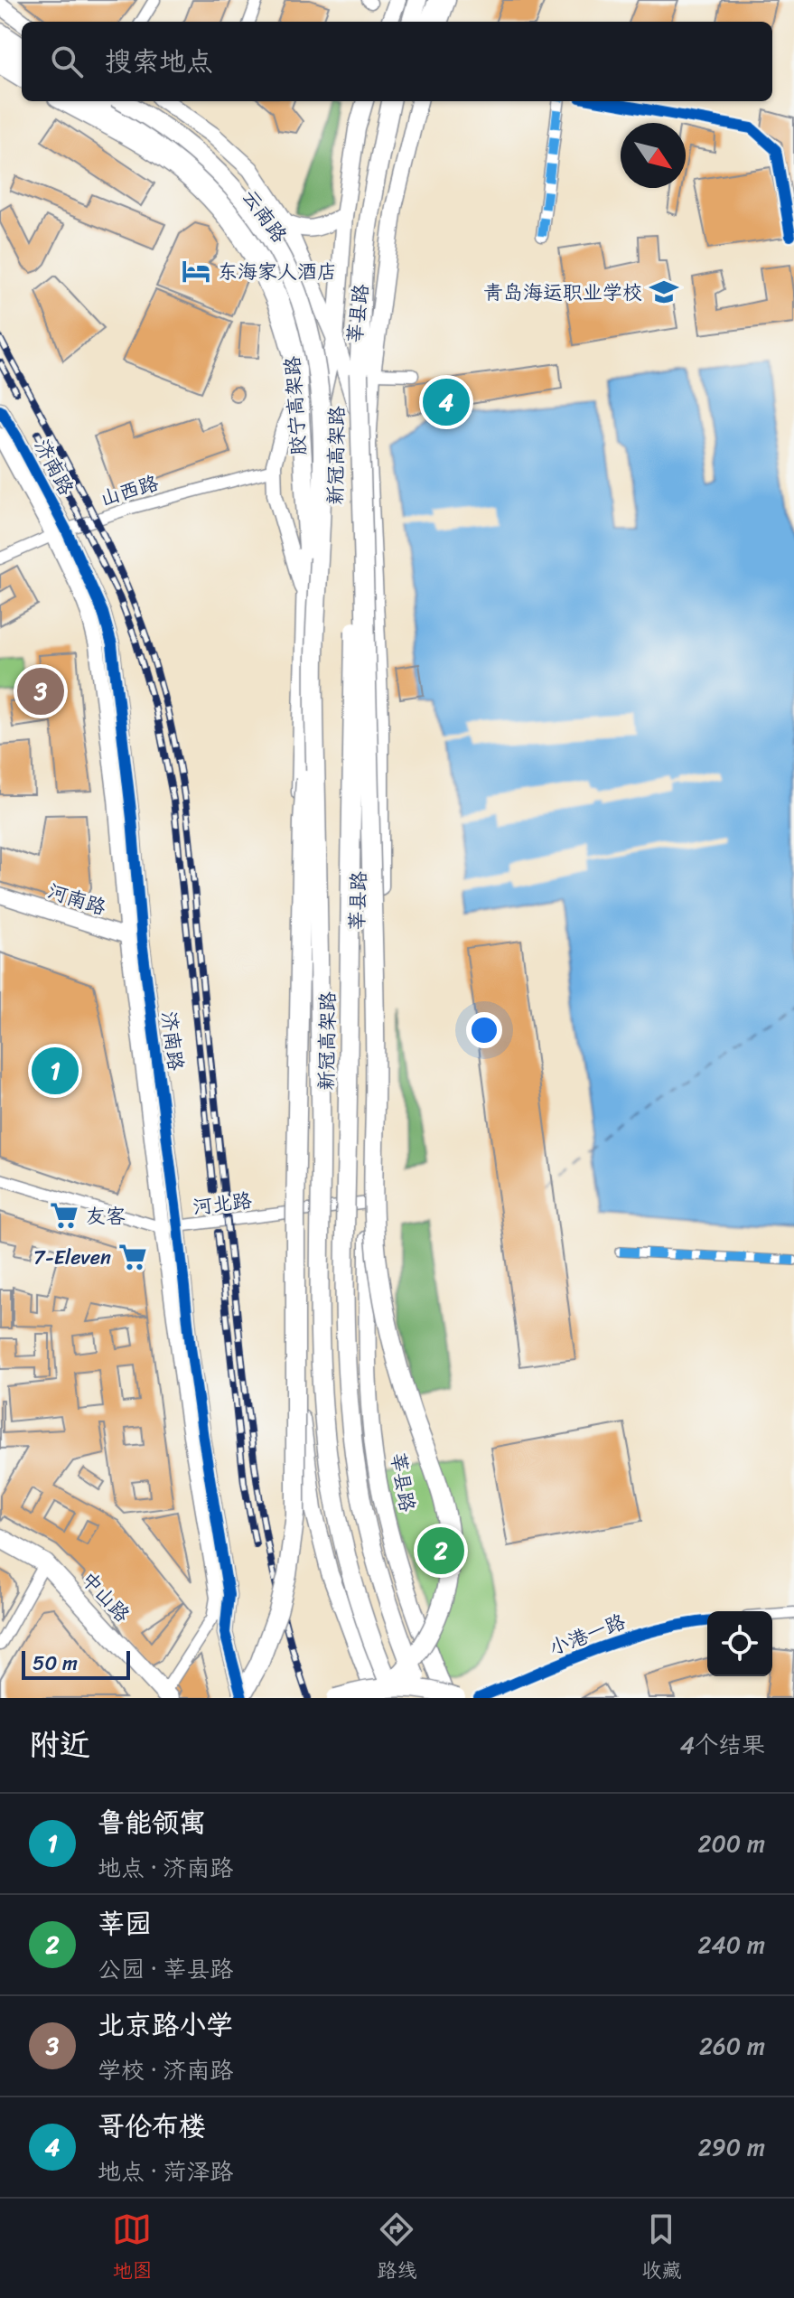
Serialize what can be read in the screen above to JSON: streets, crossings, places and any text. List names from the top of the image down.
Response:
{
  "streets": {
    "main road": [
      "云南路",
      "莘县路",
      "胶宁高架路",
      "新冠高架路",
      "中山路"
    ],
    "street": [
      "济南路",
      "山西路",
      "河南路",
      "河北路",
      "小港一路"
    ]
  },
  "crossings": [
    ["云南路", "莘县路"],
    ["莘县路", "新冠高架路"],
    ["莘县路", "河北路"],
    ["胶宁高架路", "新冠高架路"],
    ["济南路", "山西路"],
    ["济南路", "河南路"],
    ["济南路", "河北路"]
  ],
  "places": {
    "hotel": ["东海家人酒店"],
    "school or university": ["青岛海运职业学校"],
    "supermarket": ["友客", "7-Eleven"]
  },
  "scale_bar": "50 m",
  "north": "bottom right",
  "page": {
    "search": "搜索地点",
    "pins": [
      "4",
      "3",
      "1",
      "2"
    ],
    "scale": "50 m",
    "heading": ["附近", "4个结果"],
    "list": [
      {
        "mark": "1",
        "name": "鲁能领寓",
        "note": "地点 · 济南路",
        "value": "200 m"
      },
      {
        "mark": "2",
        "name": "莘园",
        "note": "公园 · 莘县路",
        "value": "240 m"
      },
      {
        "mark": "3",
        "name": "北京路小学",
        "note": "学校 · 济南路",
        "value": "260 m"
      },
      {
        "mark": "4",
        "name": "哥伦布楼",
        "note": "地点 · 菏泽路",
        "value": "290 m"
      }
    ],
    "nav": ["地图", "路线", "收藏"]
  }
}
